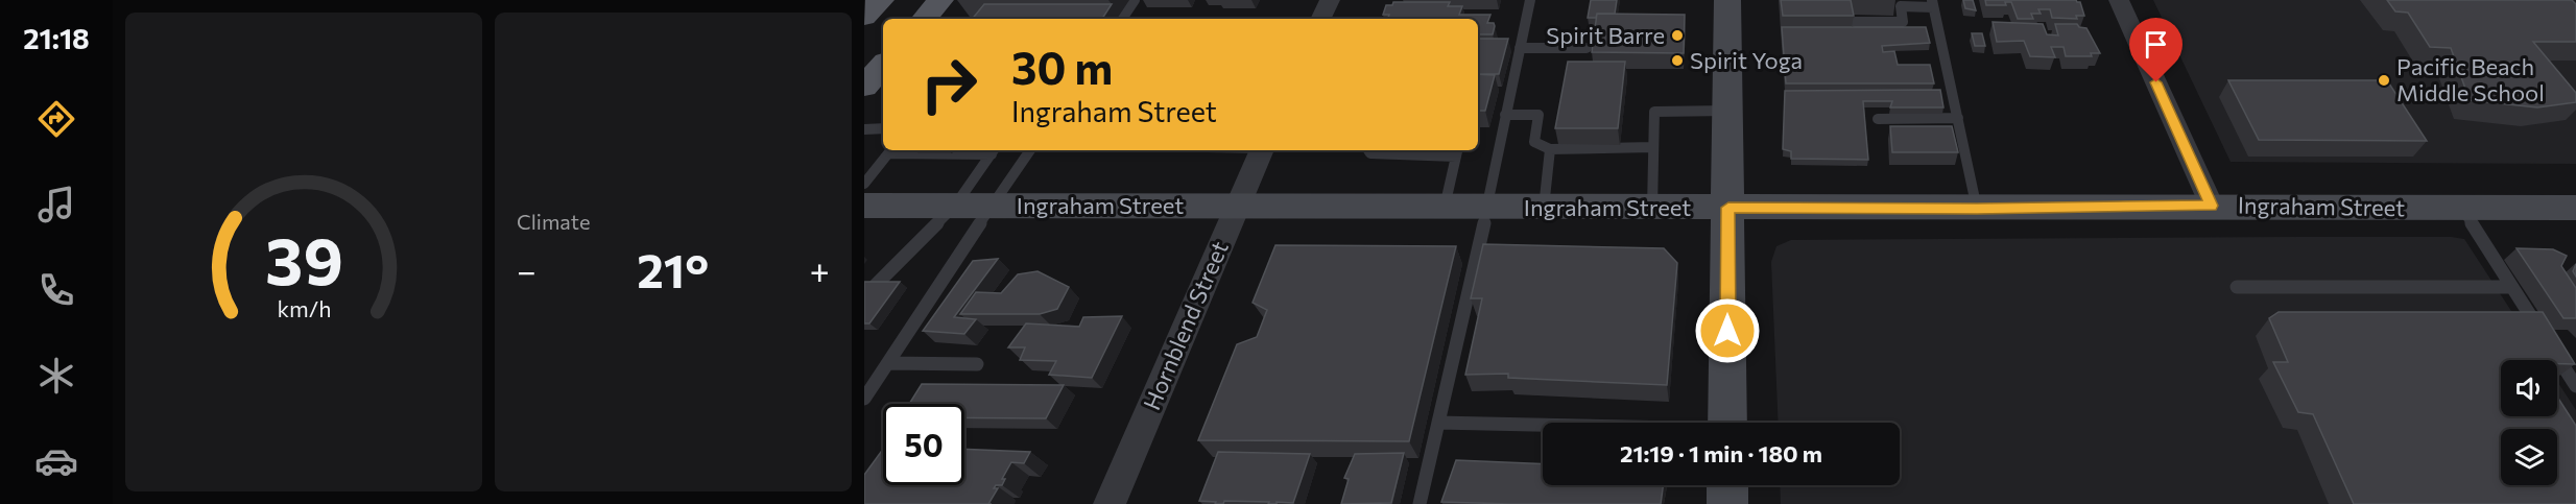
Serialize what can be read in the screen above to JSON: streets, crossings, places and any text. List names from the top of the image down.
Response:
{
  "streets": {
    "main road": ["Ingraham Street"],
    "street": ["Hornblend Street"]
  },
  "crossings": [
    ["Ingraham Street", "Hornblend Street"]
  ],
  "places": ["Spirit Barre", "Spirit Yoga", "Pacific Beach Middle School"],
  "page": {
    "tabs": "21:18",
    "tile": "Climate",
    "turn": ["30 m", "Ingraham Street"],
    "heat": ["−", "21°", "+"],
    "limit": "50",
    "trip": "21:19 · 1 min · 180 m",
    "gauge": ["39", "km/h"]
  }
}
